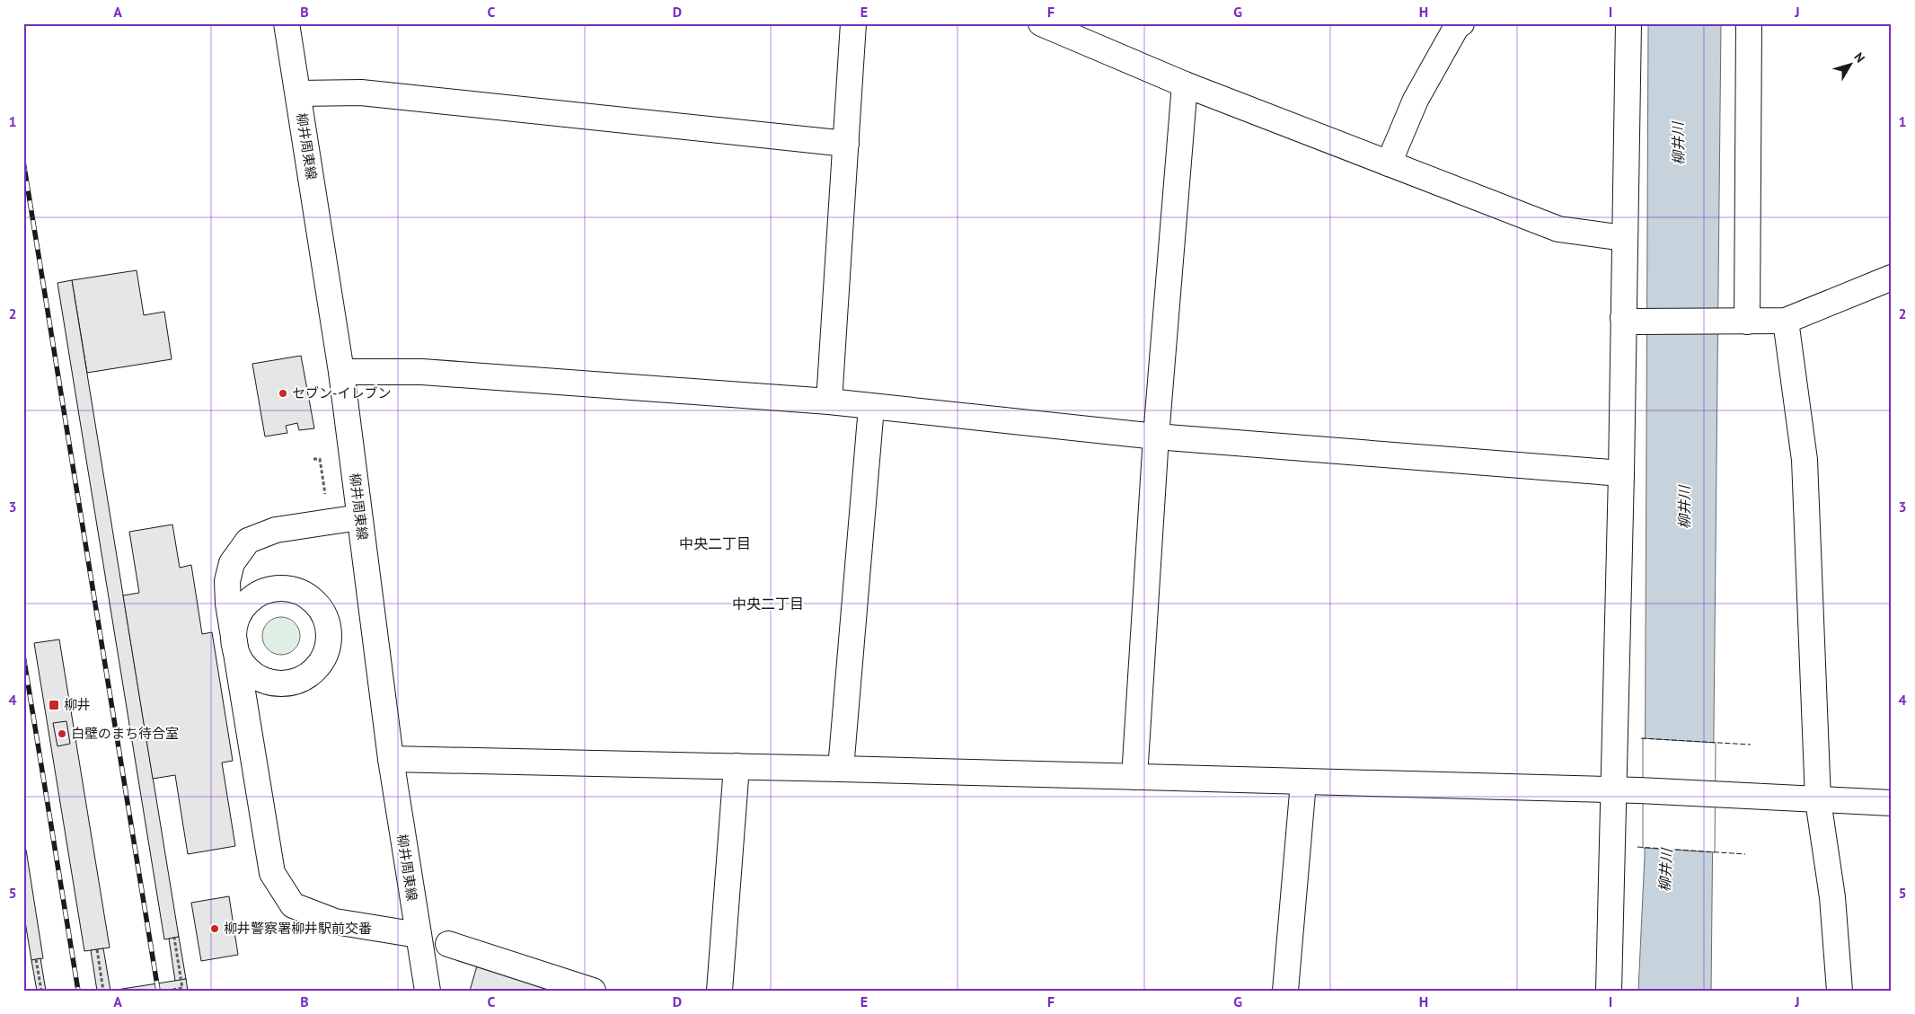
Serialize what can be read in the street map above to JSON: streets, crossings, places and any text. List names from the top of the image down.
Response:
{
  "streets": {
    "street": ["柳井周東線"]
  },
  "districts": ["中央二丁目", "中央二丁目"],
  "water": ["柳井川"],
  "places": {
    "other": ["セブン-イレブン", "白壁のまち待合室", "柳井警察署柳井駅前交番"],
    "transit": ["柳井"]
  },
  "north": "top right",
  "grid": {
    "columns": [
      "A",
      "B",
      "C",
      "D",
      "E",
      "F",
      "G",
      "H",
      "I",
      "J"
    ],
    "rows": [
      "1",
      "2",
      "3",
      "4",
      "5"
    ]
  }
}
